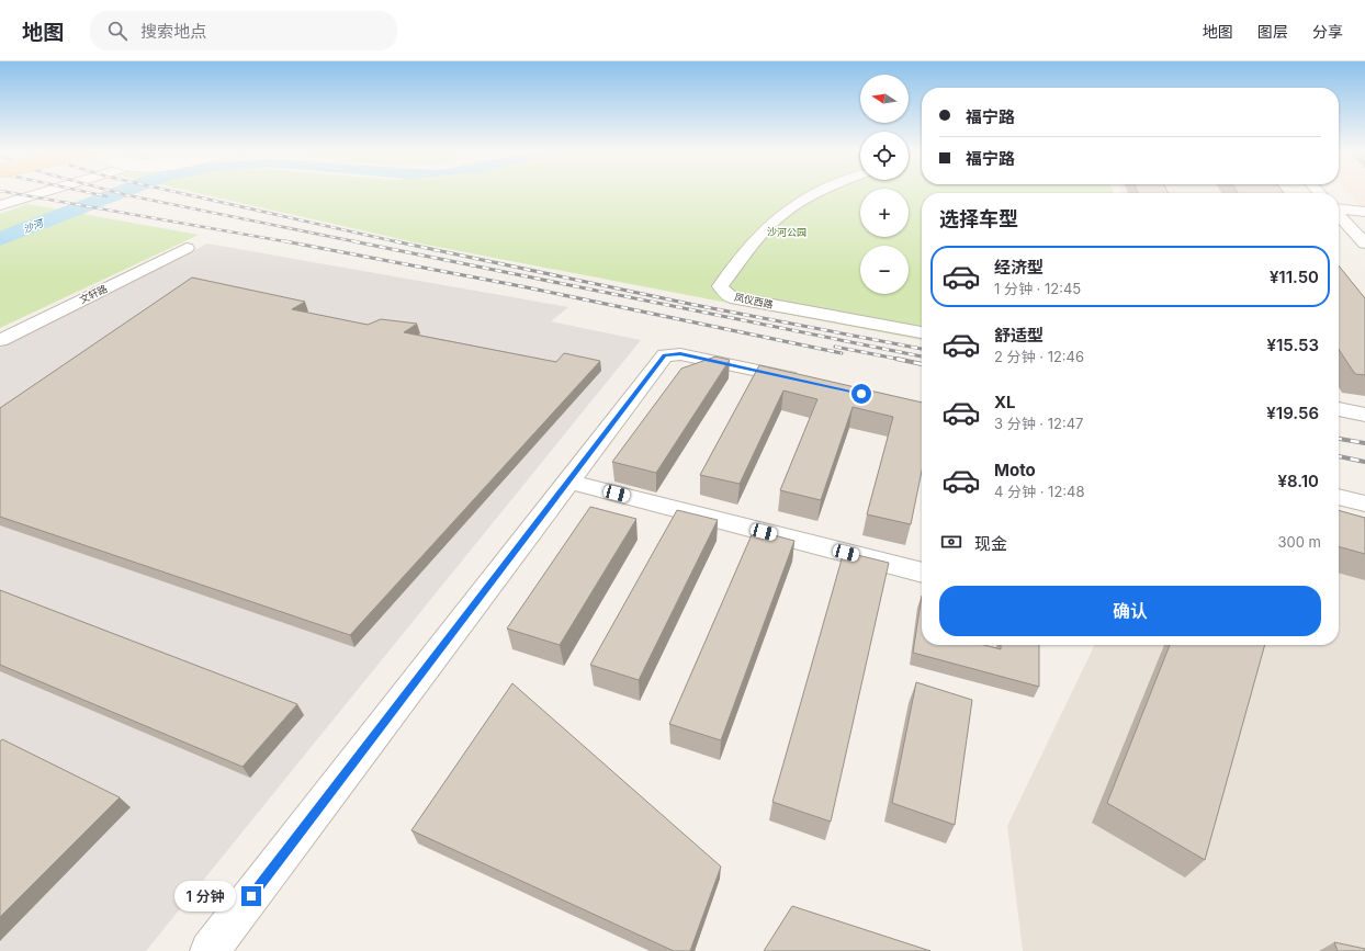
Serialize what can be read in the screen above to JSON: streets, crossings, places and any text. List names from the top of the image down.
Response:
{
  "streets": {
    "street": ["文轩路", "凤仪西路"]
  },
  "water": ["沙河"],
  "parks": ["沙河公园"],
  "north": "left",
  "page": {
    "header": "地图",
    "search": "搜索地点",
    "nav": ["地图", "图层", "分享"],
    "map_buttons": ["+", "−"],
    "banner": ["福宁路", "福宁路"],
    "heading": "选择车型",
    "list": [
      {
        "name": "经济型",
        "note": "1 分钟 · 12:45",
        "value": "¥11.50"
      },
      {
        "name": "舒适型",
        "note": "2 分钟 · 12:46",
        "value": "¥15.53"
      },
      {
        "name": "XL",
        "note": "3 分钟 · 12:47",
        "value": "¥19.56"
      },
      {
        "name": "Moto",
        "note": "4 分钟 · 12:48",
        "value": "¥8.10"
      }
    ],
    "pay": ["现金", "300 m"],
    "buttons": "确认",
    "bubble": "1 分钟"
  }
}
